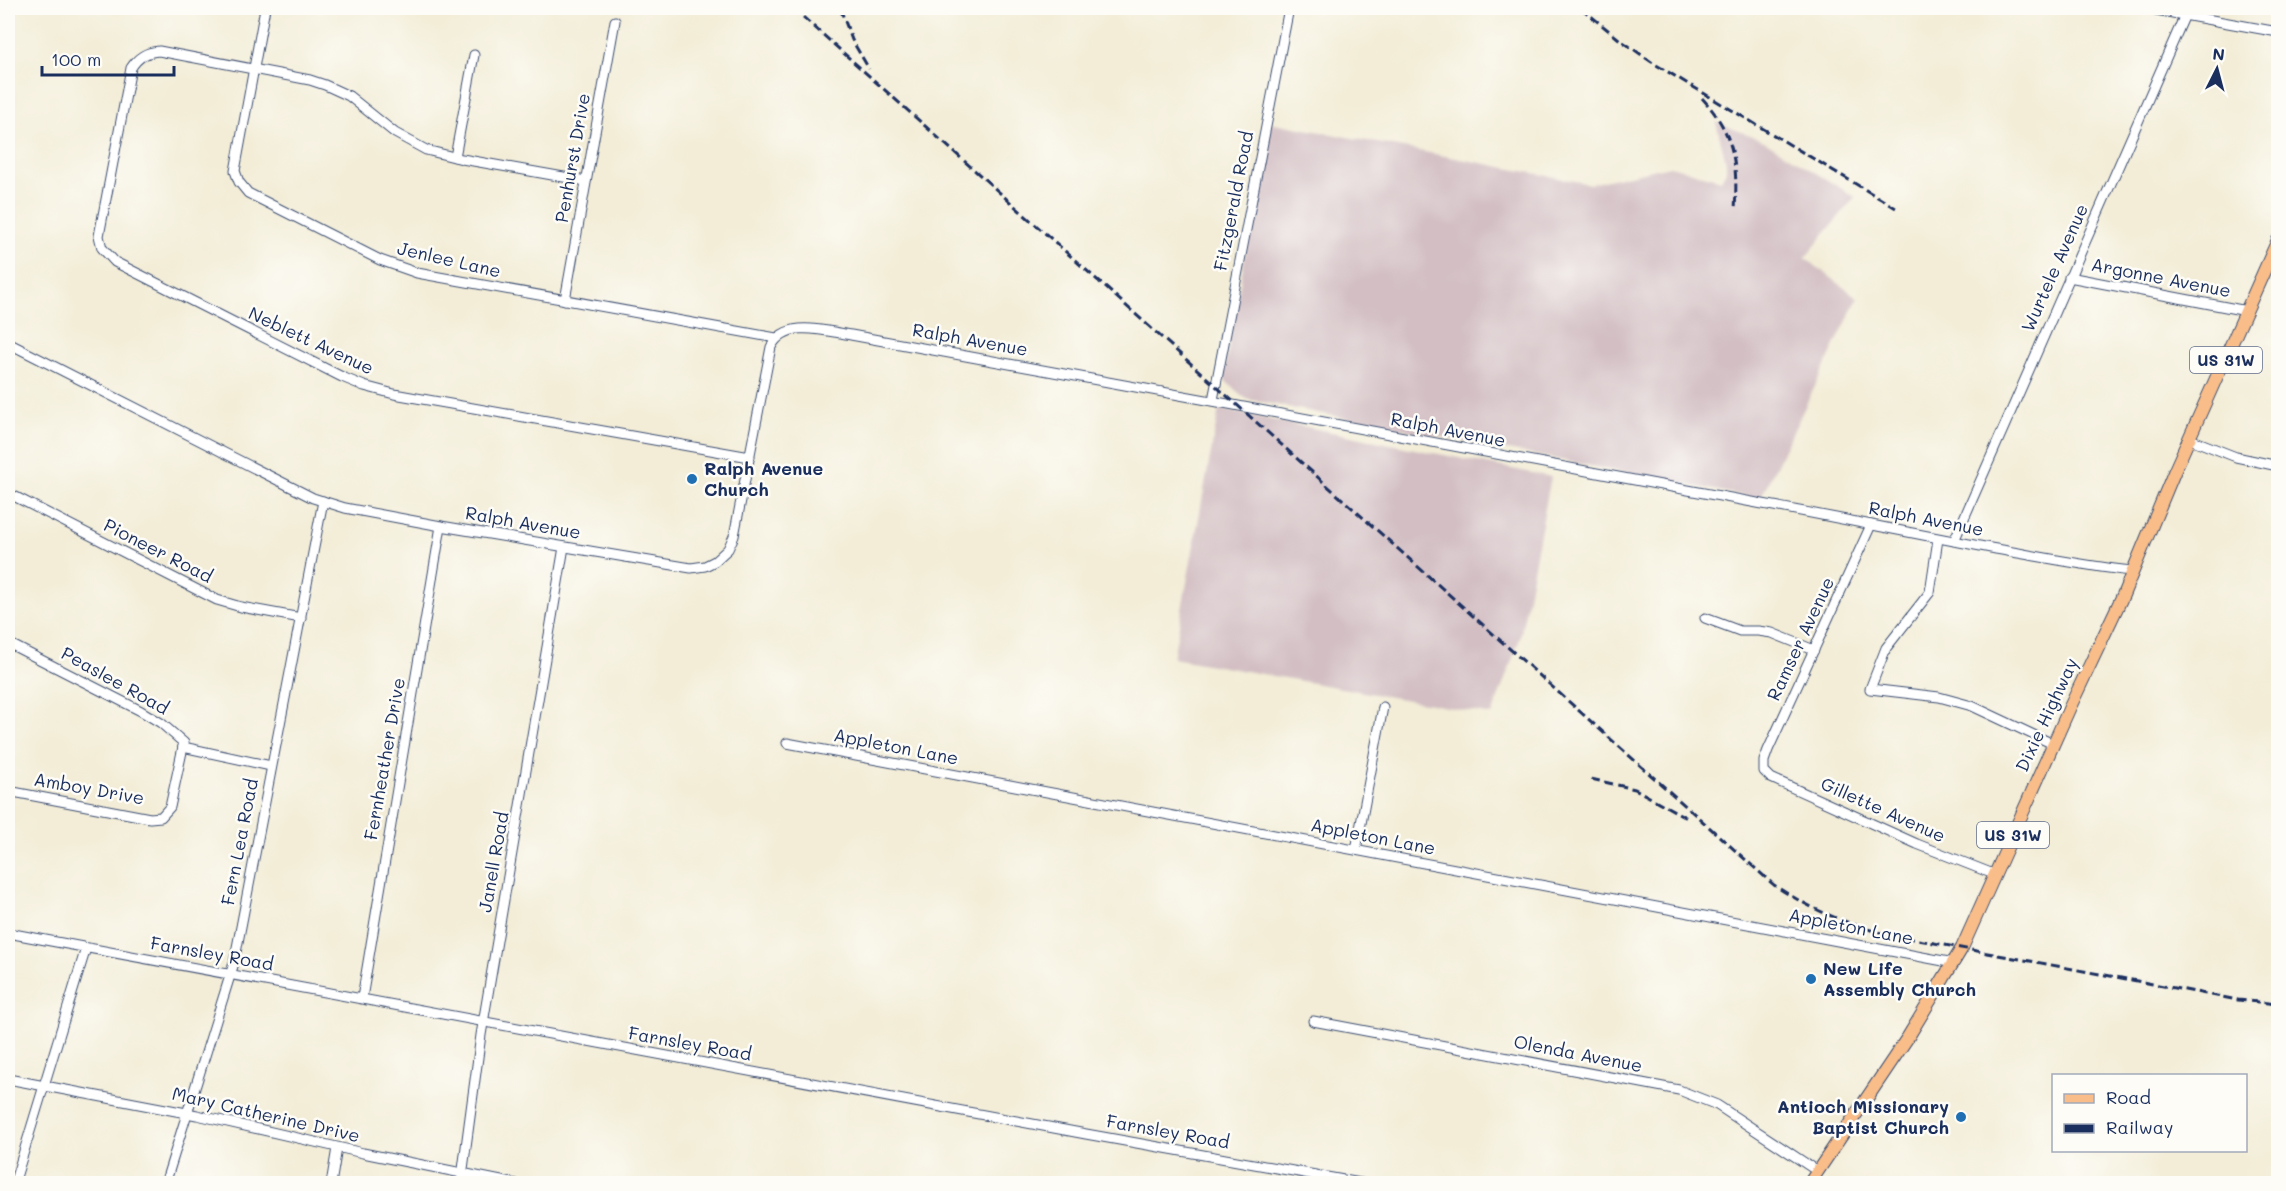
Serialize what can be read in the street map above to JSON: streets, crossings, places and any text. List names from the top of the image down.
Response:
{
  "streets": {
    "main road": ["US 31W", "Dixie Highway"],
    "street": [
      "Penhurst Drive",
      "Fitzgerald Road",
      "Jenlee Lane",
      "Wurtele Avenue",
      "Argonne Avenue",
      "Ralph Avenue",
      "Neblett Avenue",
      "Pioneer Road",
      "Ramser Avenue",
      "Peaslee Road",
      "Appleton Lane",
      "Fernheather Drive",
      "Amboy Drive",
      "Gillette Avenue",
      "Fern Lea Road",
      "Janell Road",
      "Farnsley Road",
      "Olenda Avenue",
      "Mary Catherine Drive"
    ]
  },
  "crossings": [
    ["Penhurst Drive", "Jenlee Lane"],
    ["Fitzgerald Road", "Ralph Avenue"],
    ["Jenlee Lane", "Ralph Avenue"],
    ["Jenlee Lane", "Neblett Avenue"],
    ["Wurtele Avenue", "Argonne Avenue"],
    ["Wurtele Avenue", "Ralph Avenue"],
    ["Argonne Avenue", "Dixie Highway"],
    ["Ralph Avenue", "Neblett Avenue"],
    ["Ralph Avenue", "Ramser Avenue"],
    ["Ralph Avenue", "Dixie Highway"],
    ["Ralph Avenue", "Fernheather Drive"],
    ["Ralph Avenue", "Fern Lea Road"],
    ["Ralph Avenue", "Janell Road"],
    ["Pioneer Road", "Fern Lea Road"],
    ["Ramser Avenue", "Gillette Avenue"],
    ["Peaslee Road", "Amboy Drive"],
    ["Dixie Highway", "Appleton Lane"],
    ["Dixie Highway", "Gillette Avenue"],
    ["Dixie Highway", "Olenda Avenue"],
    ["Fernheather Drive", "Farnsley Road"],
    ["Fern Lea Road", "Farnsley Road"],
    ["Fern Lea Road", "Mary Catherine Drive"],
    ["Janell Road", "Farnsley Road"],
    ["Janell Road", "Mary Catherine Drive"]
  ],
  "places": ["Ralph Avenue Church", "New Life Assembly Church", "Antioch Missionary Baptist Church"],
  "legend": ["Road", "Railway"],
  "scale_bar": "100 m",
  "north": "top"
}
